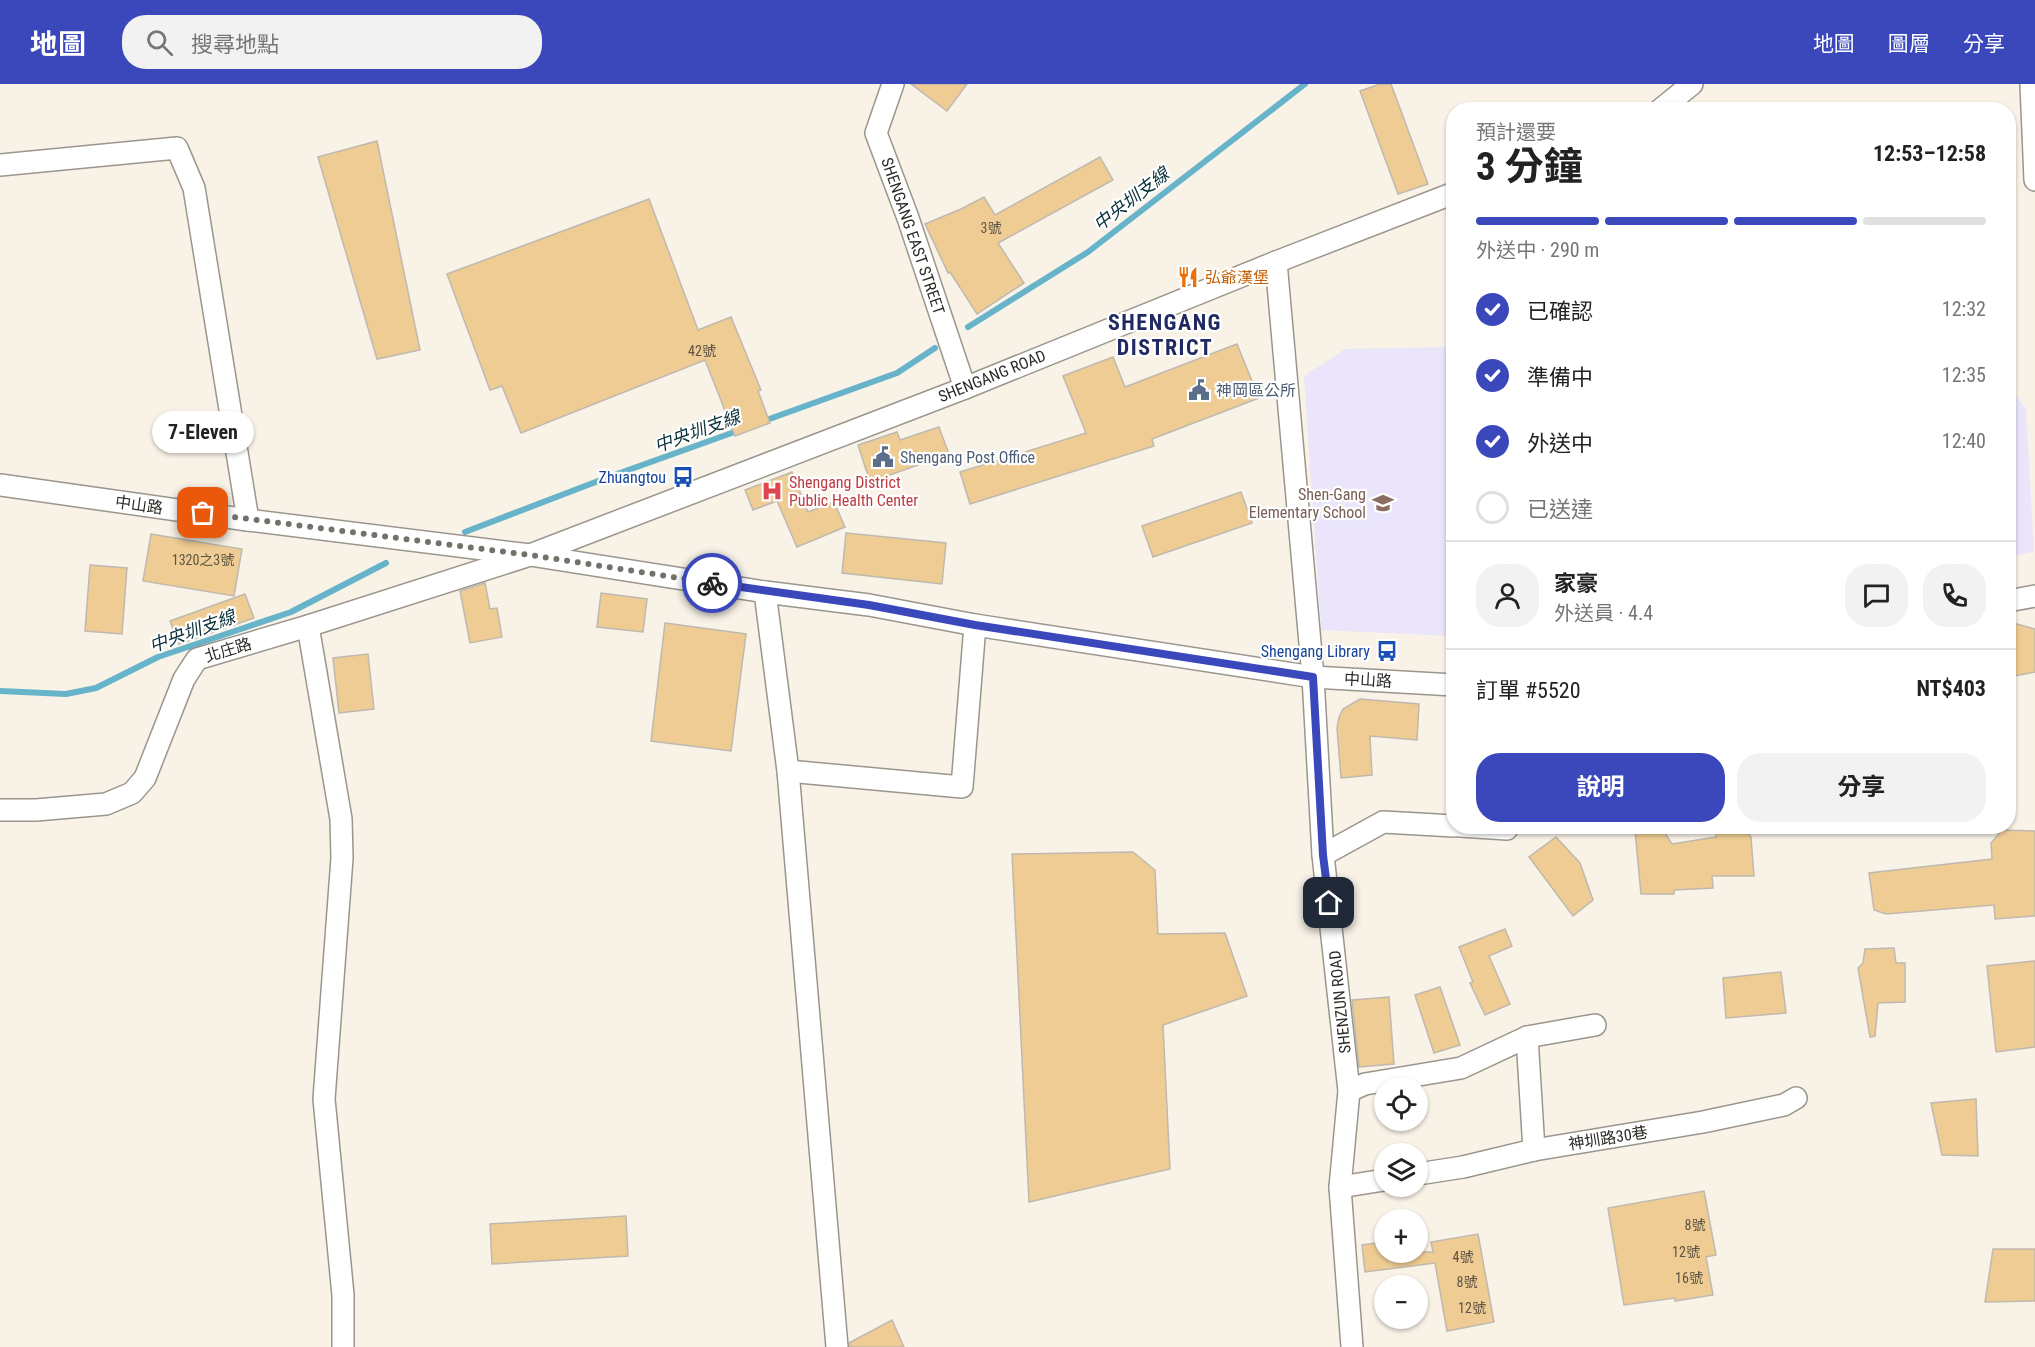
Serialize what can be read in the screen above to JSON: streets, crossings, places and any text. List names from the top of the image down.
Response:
{
  "streets": {
    "street": [
      "SHENGANG EAST STREET",
      "SHENGANG ROAD",
      "中山路",
      "北庄路",
      "SHENZUN ROAD",
      "神圳路30巷"
    ]
  },
  "crossings": [
    ["SHENGANG EAST STREET", "SHENGANG ROAD"],
    ["SHENGANG ROAD", "中山路"],
    ["SHENGANG ROAD", "北庄路"],
    ["SHENGANG ROAD", "SHENZUN ROAD"],
    ["中山路", "北庄路"],
    ["中山路", "SHENZUN ROAD"]
  ],
  "districts": ["SHENGANG DISTRICT"],
  "water": ["中央圳支線"],
  "places": {
    "restaurant": ["弘爺漢堡"],
    "public building": ["神岡區公所", "Shengang Post Office"],
    "bus stop": ["Zhuangtou", "Shengang Library"],
    "hospital": ["Shengang District Public Health Center"],
    "school or university": ["Shen-Gang Elementary School"],
    "other": ["7-Eleven"]
  },
  "house_numbers": [
    "3號",
    "42號",
    "1320之3號",
    "8號",
    "12號",
    "4號",
    "16號",
    "8號",
    "12號"
  ],
  "page": {
    "header": "地圖",
    "search": "搜尋地點",
    "nav": ["地圖", "圖層", "分享"],
    "heading": ["3 分鐘", "預計還要", "12:53–12:58"],
    "panel": [
      "家豪",
      "外送員 · 4.4",
      "訂單 #5520",
      "NT$403"
    ],
    "bar": "外送中 · 290 m",
    "list": [
      ["已確認", "12:32"],
      ["準備中", "12:35"],
      ["外送中", "12:40"],
      "已送達"
    ],
    "bubble": "7-Eleven",
    "buttons": ["說明", "分享"],
    "map_buttons": ["+", "−"]
  }
}
